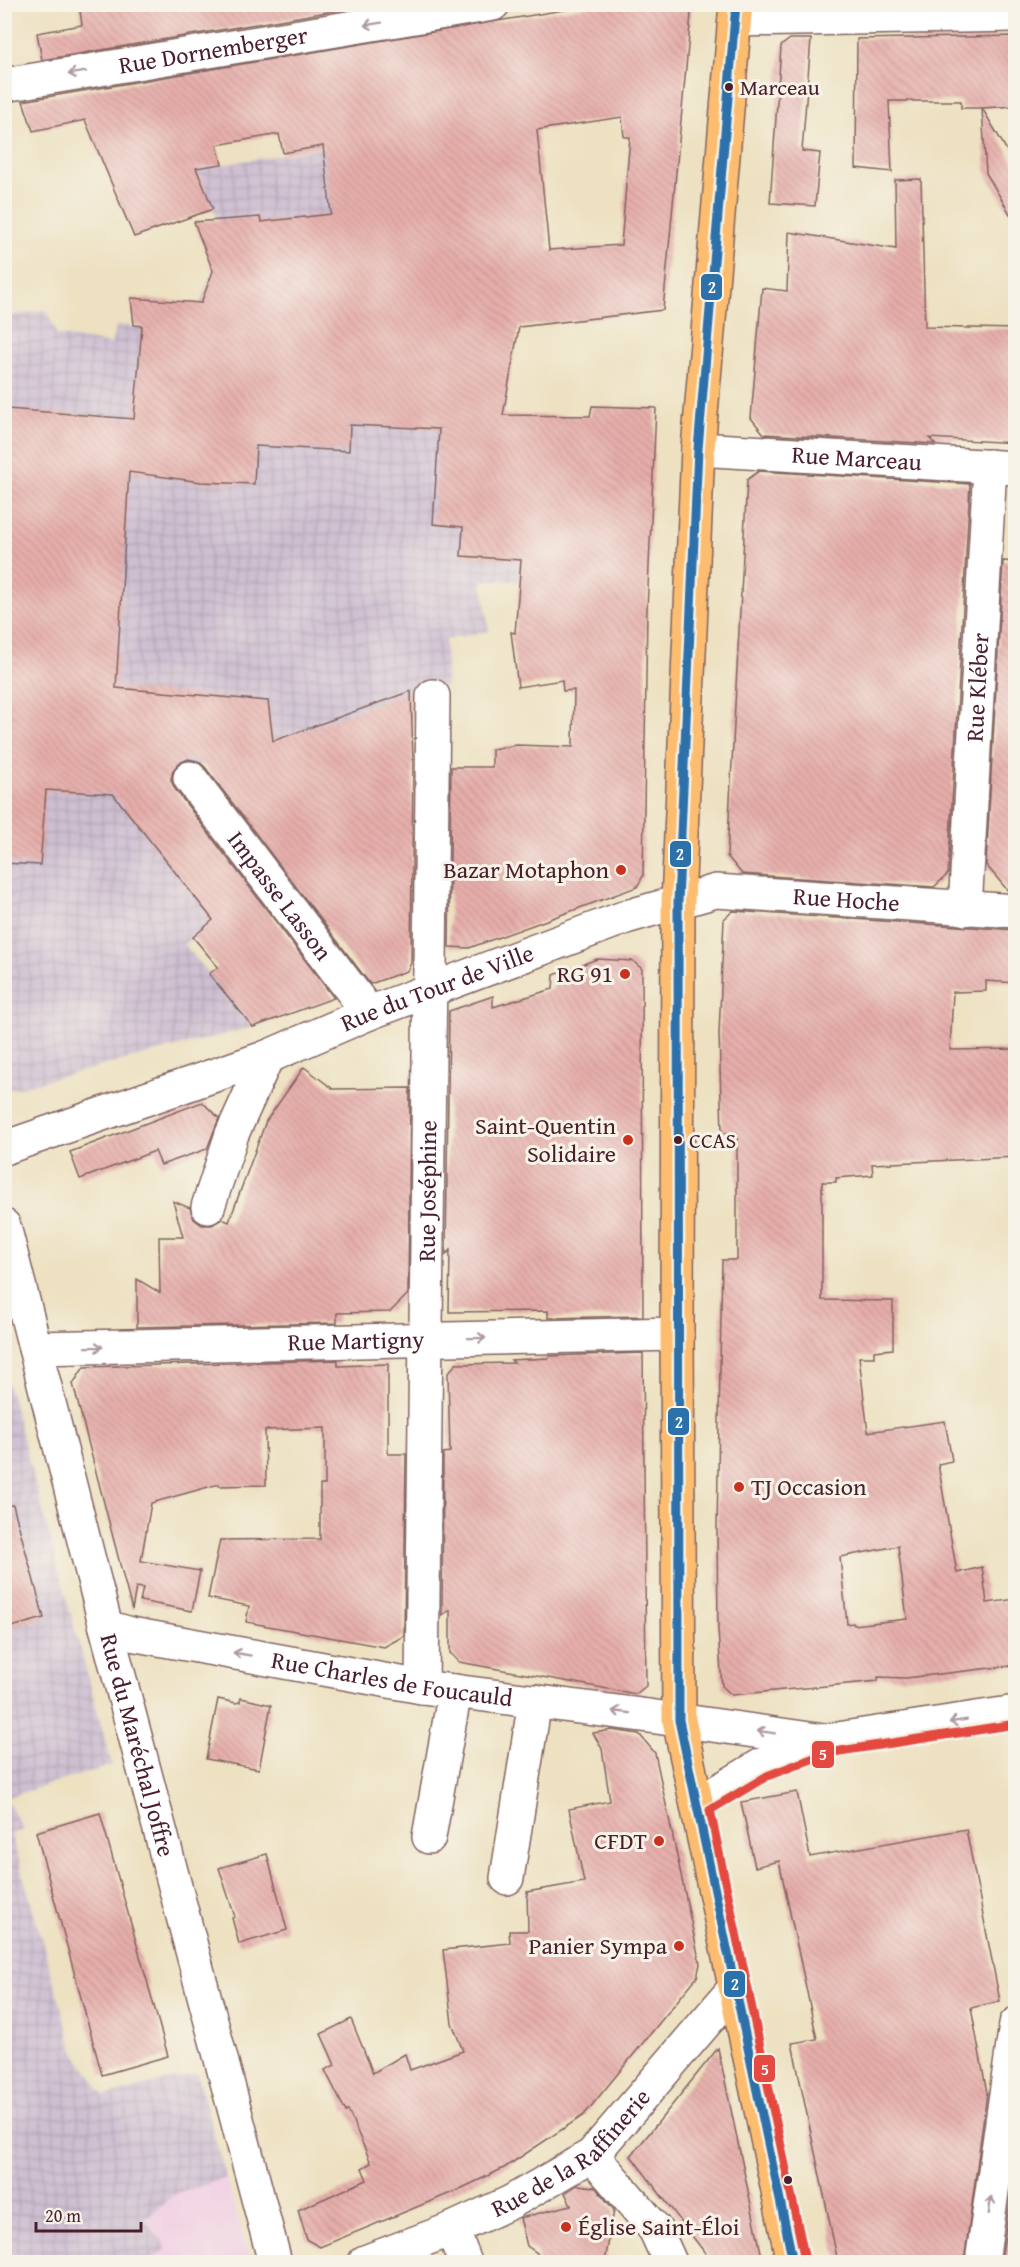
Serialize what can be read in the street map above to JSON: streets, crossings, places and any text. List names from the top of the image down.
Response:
{
  "streets": {
    "street": [
      "Rue Dornemberger",
      "Rue Marceau",
      "Rue Kléber",
      "Impasse Lasson",
      "Rue Hoche",
      "Rue du Tour de Ville",
      "Rue Joséphine",
      "Rue Martigny",
      "Rue Charles de Foucauld",
      "Rue du Maréchal Joffre",
      "Rue de la Raffinerie"
    ]
  },
  "crossings": [
    ["Rue Marceau", "Rue Kléber"],
    ["Rue Kléber", "Rue Hoche"],
    ["Impasse Lasson", "Rue du Tour de Ville"],
    ["Rue Hoche", "Rue du Tour de Ville"],
    ["Rue du Tour de Ville", "Rue Joséphine"],
    ["Rue Joséphine", "Rue Martigny"],
    ["Rue Joséphine", "Rue Charles de Foucauld"],
    ["Rue Martigny", "Rue du Maréchal Joffre"],
    ["Rue Charles de Foucauld", "Rue du Maréchal Joffre"]
  ],
  "one_way": ["Rue Dornemberger", "Rue Martigny", "Rue Charles de Foucauld"],
  "places": [
    "Marceau",
    "Bazar Motaphon",
    "RG 91",
    "Saint-Quentin Solidaire",
    "CCAS",
    "TJ Occasion",
    "CFDT",
    "Panier Sympa",
    "Église Saint-Éloi"
  ],
  "lines": ["transit line 2", "transit line 5"],
  "scale_bar": "20 m"
}
